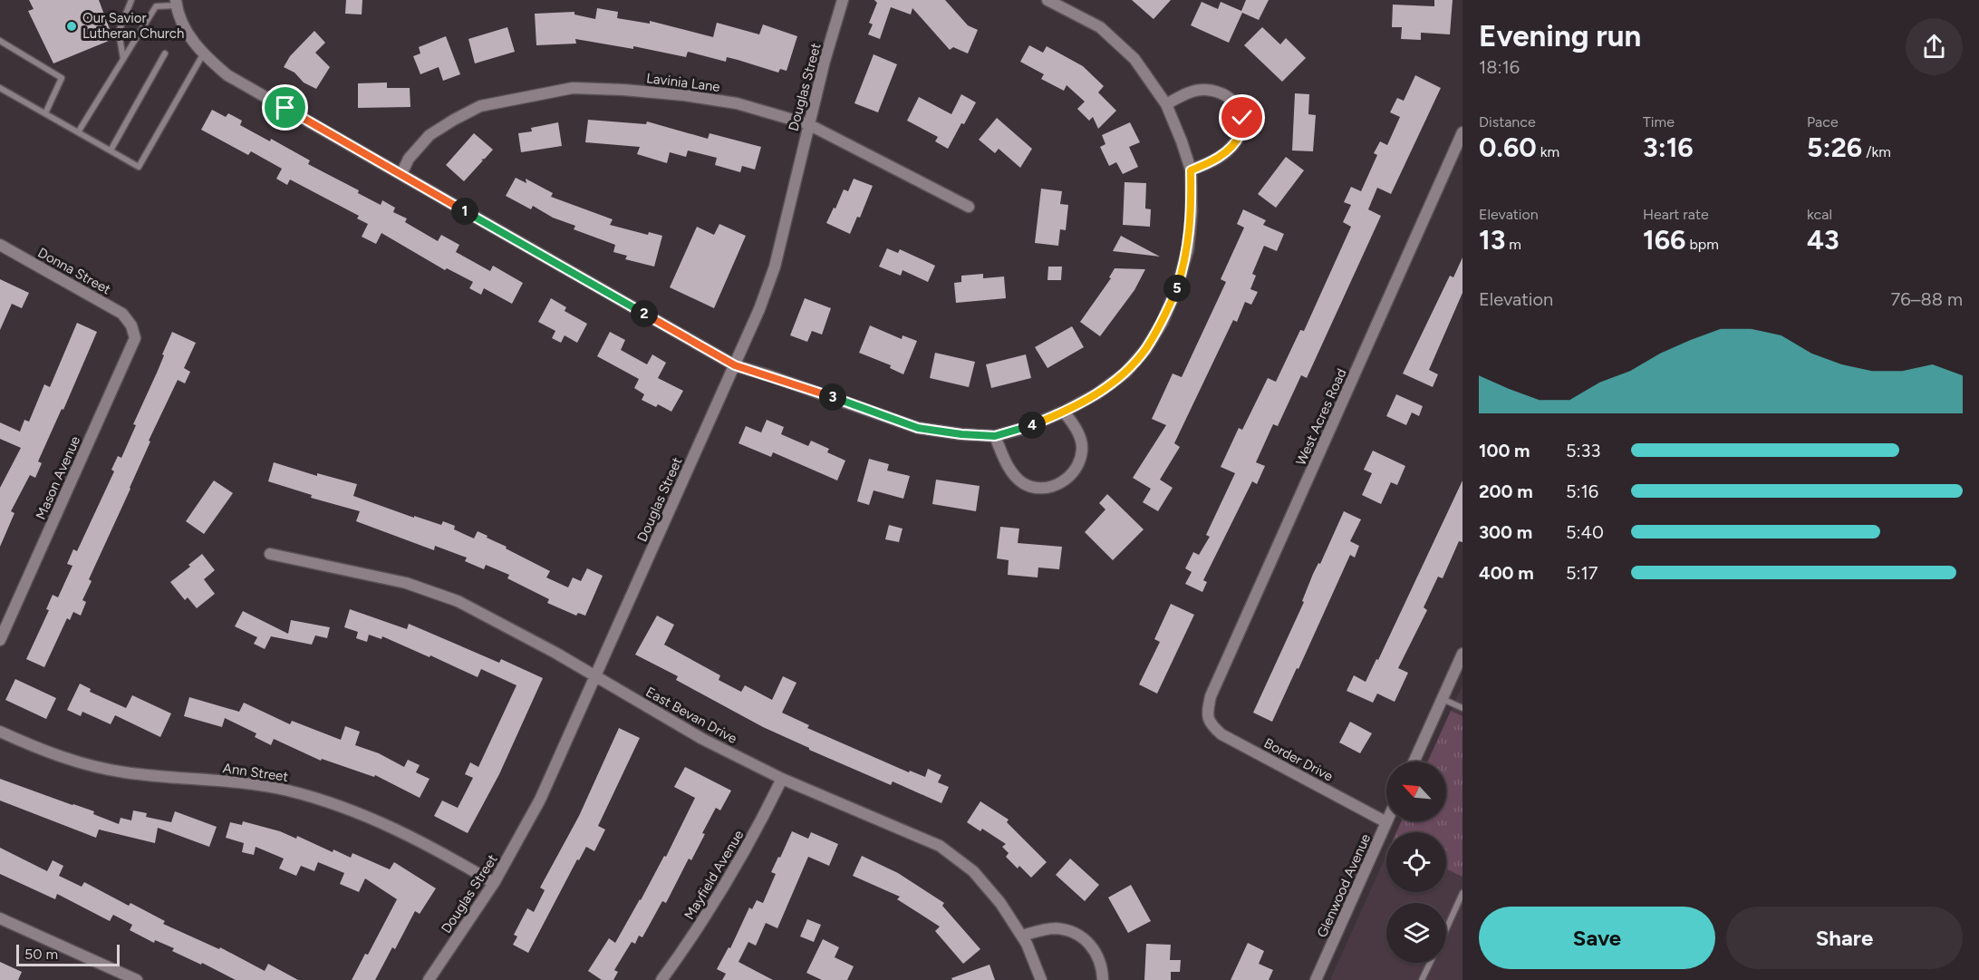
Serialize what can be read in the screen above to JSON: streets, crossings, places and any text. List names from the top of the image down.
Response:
{
  "streets": {
    "street": [
      "Lavinia Lane",
      "Douglas Street",
      "Donna Street",
      "West Acres Road",
      "Mason Avenue",
      "East Bevan Drive",
      "Border Drive",
      "Ann Street",
      "Mayfield Avenue",
      "Glenwood Avenue"
    ]
  },
  "crossings": [
    ["Lavinia Lane", "Douglas Street"],
    ["Douglas Street", "East Bevan Drive"],
    ["Douglas Street", "Ann Street"],
    ["Donna Street", "Mason Avenue"],
    ["West Acres Road", "Border Drive"],
    ["East Bevan Drive", "Mayfield Avenue"],
    ["Border Drive", "Glenwood Avenue"]
  ],
  "places": ["Our Savior Lutheran Church"],
  "scale_bar": "50 m",
  "north": "top left",
  "page": {
    "heading": ["Evening run", "18:16"],
    "stats": [
      ["Distance", "0.60 km"],
      ["Time", "3:16"],
      ["Pace", "5:26 /km"],
      ["Elevation", "13 m"],
      ["Heart rate", "166 bpm"],
      ["kcal", "43"]
    ],
    "pins": [
      "1",
      "5",
      "2",
      "3",
      "4"
    ],
    "chart": ["Elevation", "76–88 m"],
    "list": [
      {
        "name": "100 m",
        "note": "5:33"
      },
      {
        "name": "200 m",
        "note": "5:16"
      },
      {
        "name": "300 m",
        "note": "5:40"
      },
      {
        "name": "400 m",
        "note": "5:17"
      }
    ],
    "buttons": ["Save", "Share"],
    "scale": "50 m"
  }
}
